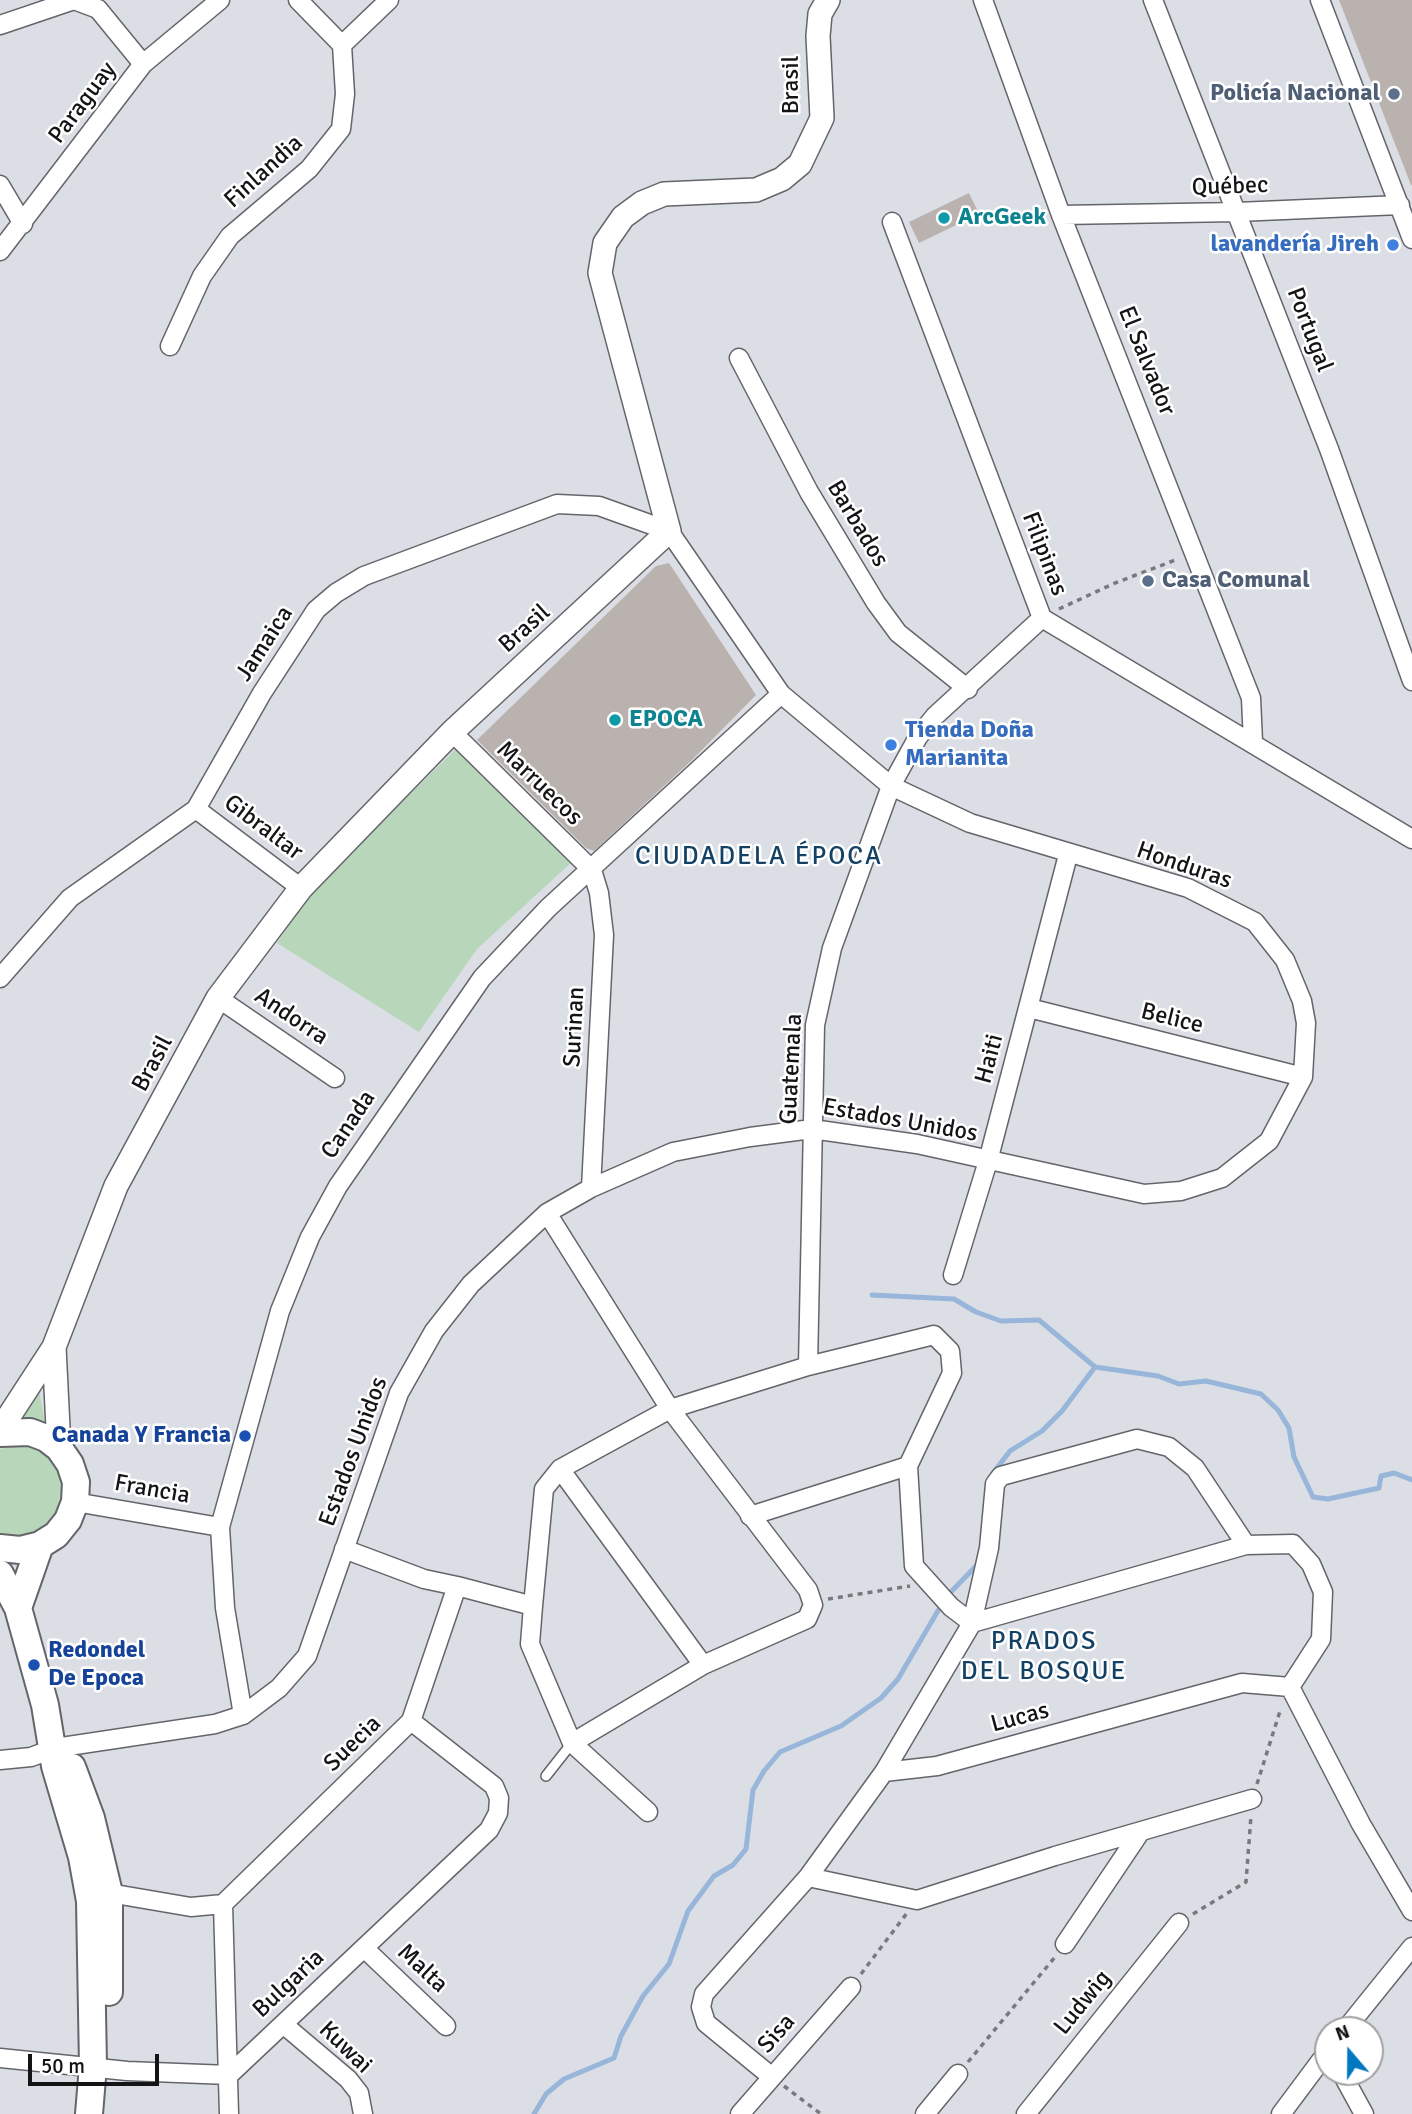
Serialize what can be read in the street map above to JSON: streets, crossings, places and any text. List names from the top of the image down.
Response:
{
  "streets": {
    "street": [
      "Brasil",
      "Paraguay",
      "Finlandia",
      "Québec",
      "Portugal",
      "El Salvador",
      "Barbados",
      "Filipinas",
      "Jamaica",
      "Marruecos",
      "Gibraltar",
      "Honduras",
      "Andorra",
      "Belice",
      "Surinan",
      "Haiti",
      "Guatemala",
      "Estados Unidos",
      "Canada",
      "Francia",
      "Lucas",
      "Suecia",
      "Malta",
      "Bulgaria",
      "Ludwig",
      "Sisa",
      "Kuwai"
    ]
  },
  "crossings": [
    ["Brasil", "Jamaica"],
    ["Brasil", "Marruecos"],
    ["Brasil", "Gibraltar"],
    ["Brasil", "Honduras"],
    ["Brasil", "Andorra"],
    ["Québec", "Portugal"],
    ["Québec", "El Salvador"],
    ["El Salvador", "Filipinas"],
    ["Barbados", "Guatemala"],
    ["Filipinas", "Guatemala"],
    ["Jamaica", "Gibraltar"],
    ["Jamaica", "Honduras"],
    ["Marruecos", "Surinan"],
    ["Marruecos", "Canada"],
    ["Honduras", "Belice"],
    ["Honduras", "Haiti"],
    ["Honduras", "Guatemala"],
    ["Honduras", "Estados Unidos"],
    ["Honduras", "Canada"],
    ["Belice", "Haiti"],
    ["Surinan", "Estados Unidos"],
    ["Surinan", "Canada"],
    ["Haiti", "Estados Unidos"],
    ["Guatemala", "Estados Unidos"],
    ["Estados Unidos", "Canada"],
    ["Canada", "Francia"],
    ["Suecia", "Bulgaria"],
    ["Malta", "Bulgaria"],
    ["Bulgaria", "Kuwai"]
  ],
  "districts": ["CIUDADELA ÉPOCA", "PRADOS DEL BOSQUE"],
  "places": [
    "Policía Nacional",
    "ArcGeek",
    "lavandería Jireh",
    "Casa Comunal",
    "EPOCA",
    "Tienda Doña Marianita",
    "Canada Y Francia",
    "Redondel De Epoca"
  ],
  "scale_bar": "50 m",
  "north": "top"
}
